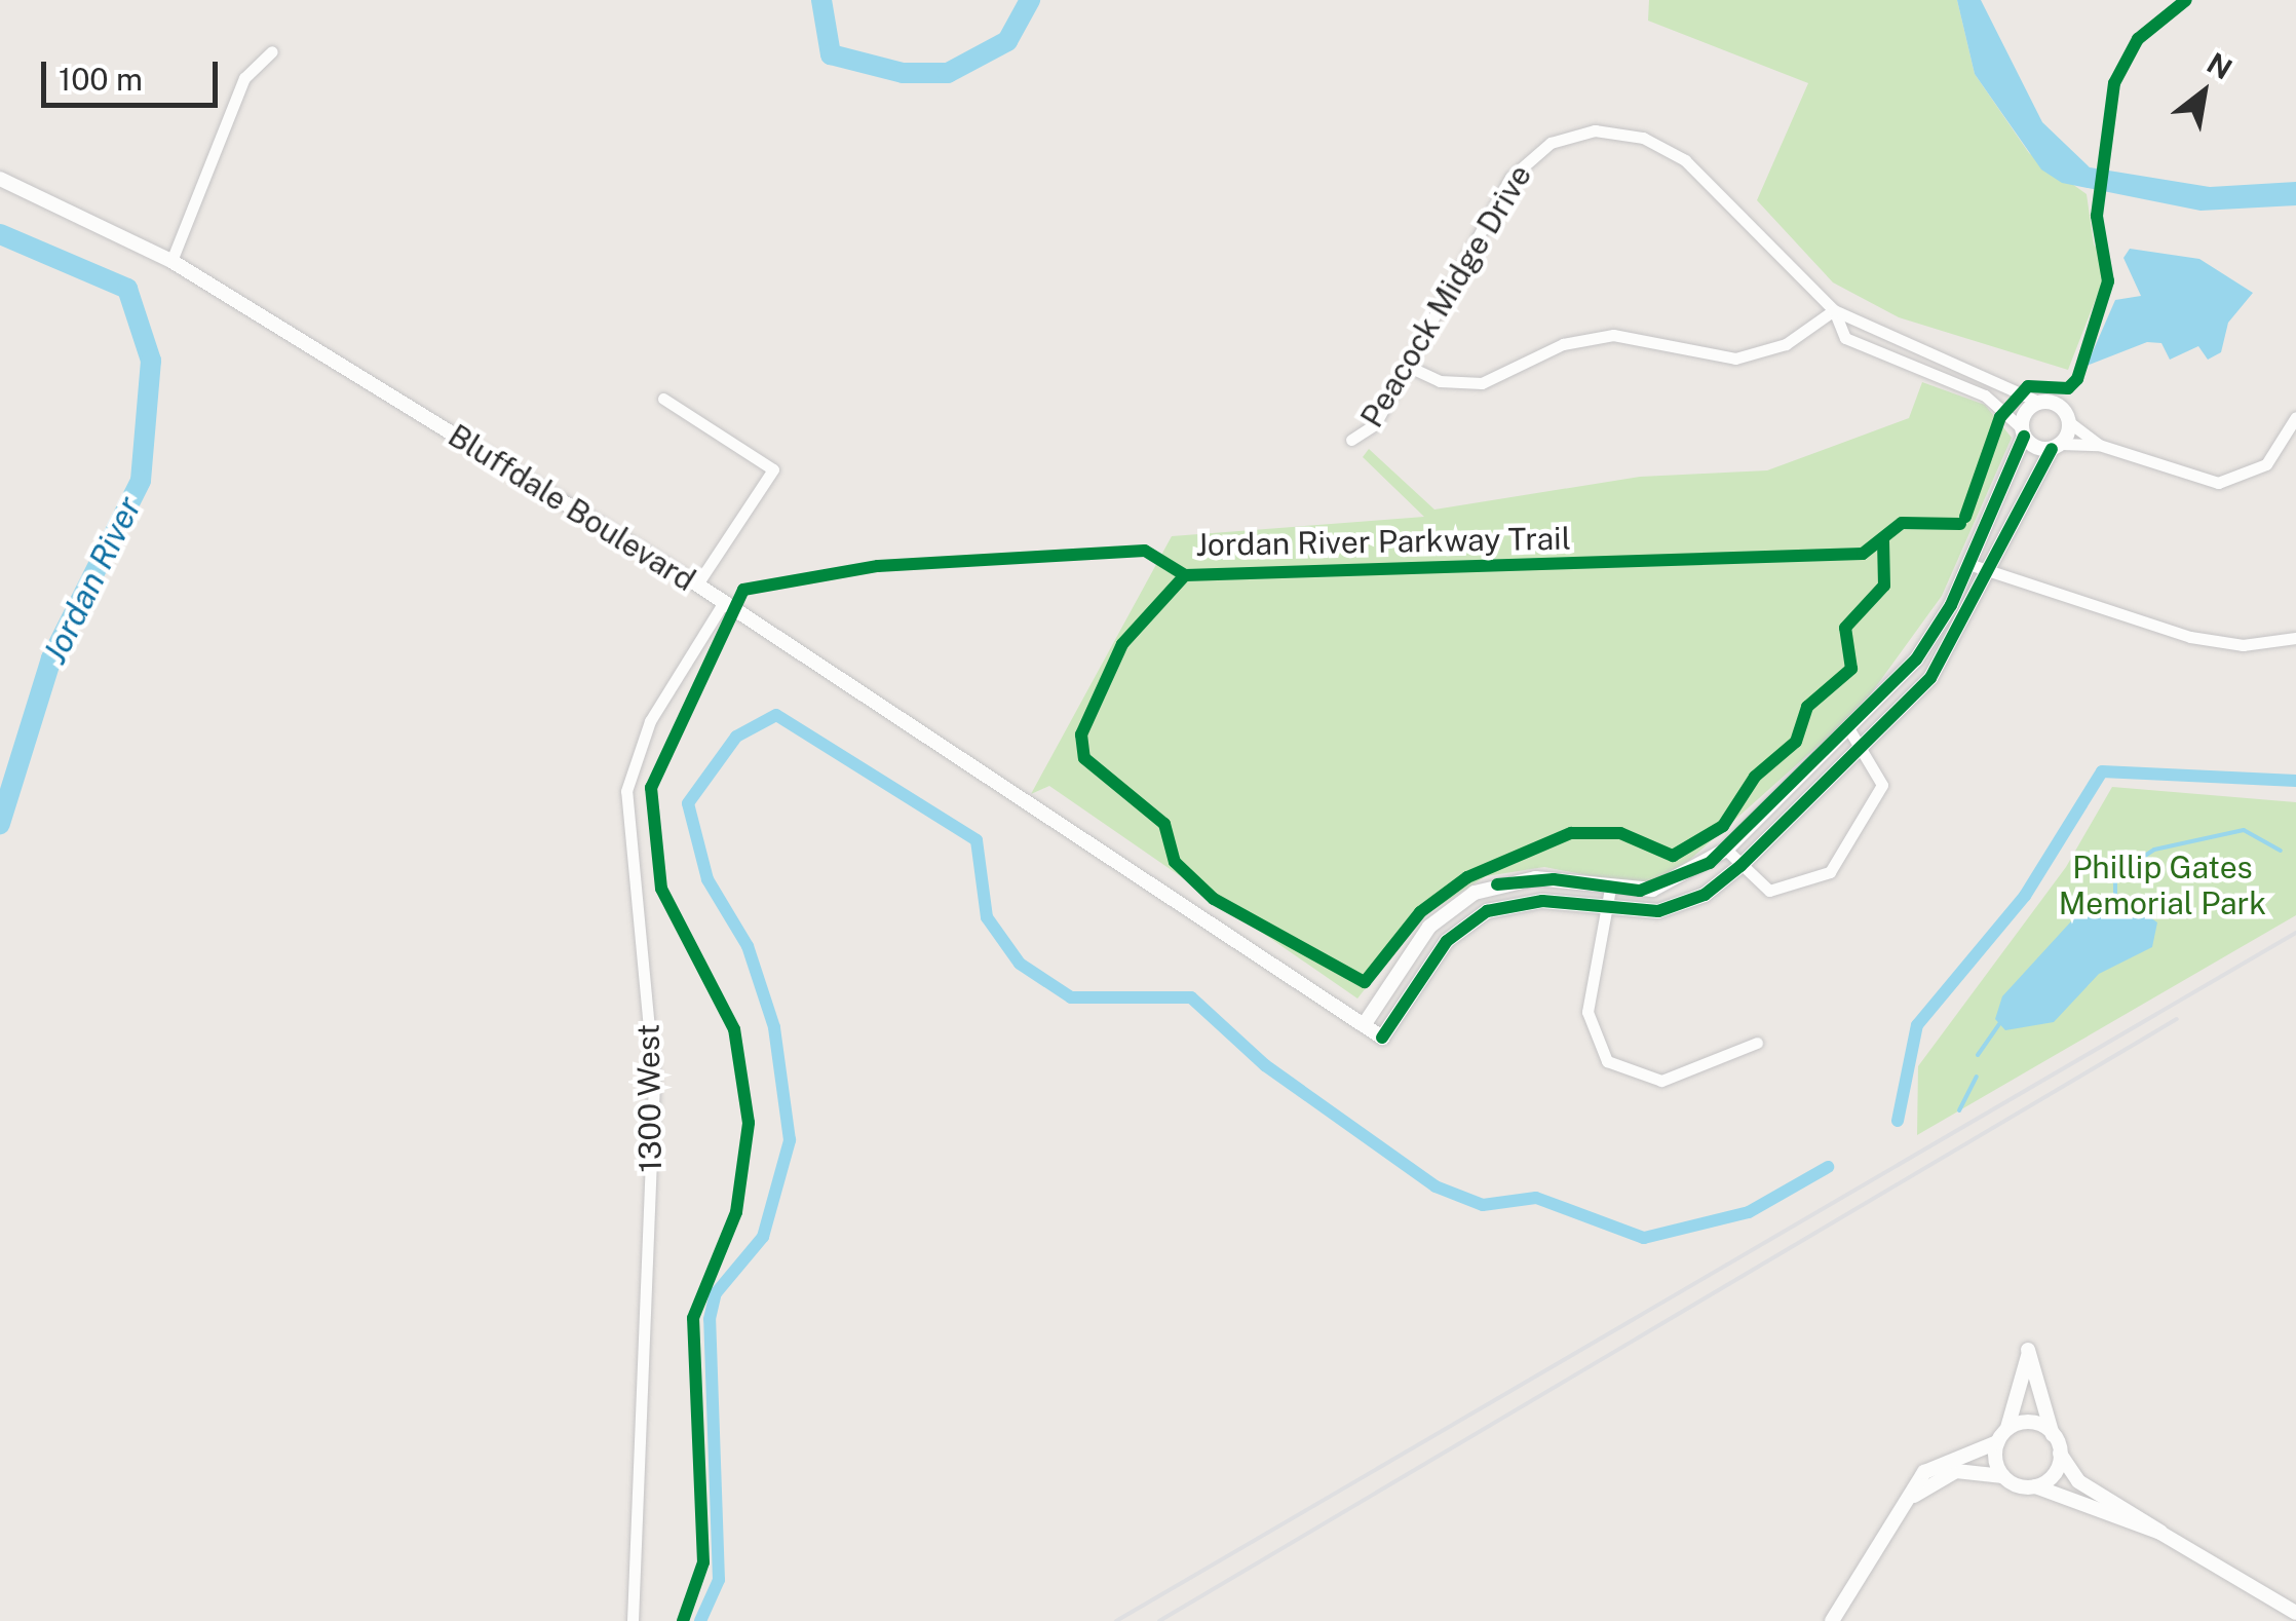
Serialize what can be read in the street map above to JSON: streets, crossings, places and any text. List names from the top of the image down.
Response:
{
  "streets": {
    "street": ["Peacock Midge Drive", "Bluffdale Boulevard", "1300 West"],
    "cycle path": ["Jordan River Parkway Trail"]
  },
  "crossings": [
    ["Bluffdale Boulevard", "1300 West"]
  ],
  "water": ["Jordan River"],
  "parks": ["Phillip Gates Memorial Park"],
  "scale_bar": "100 m",
  "north": "top right"
}
